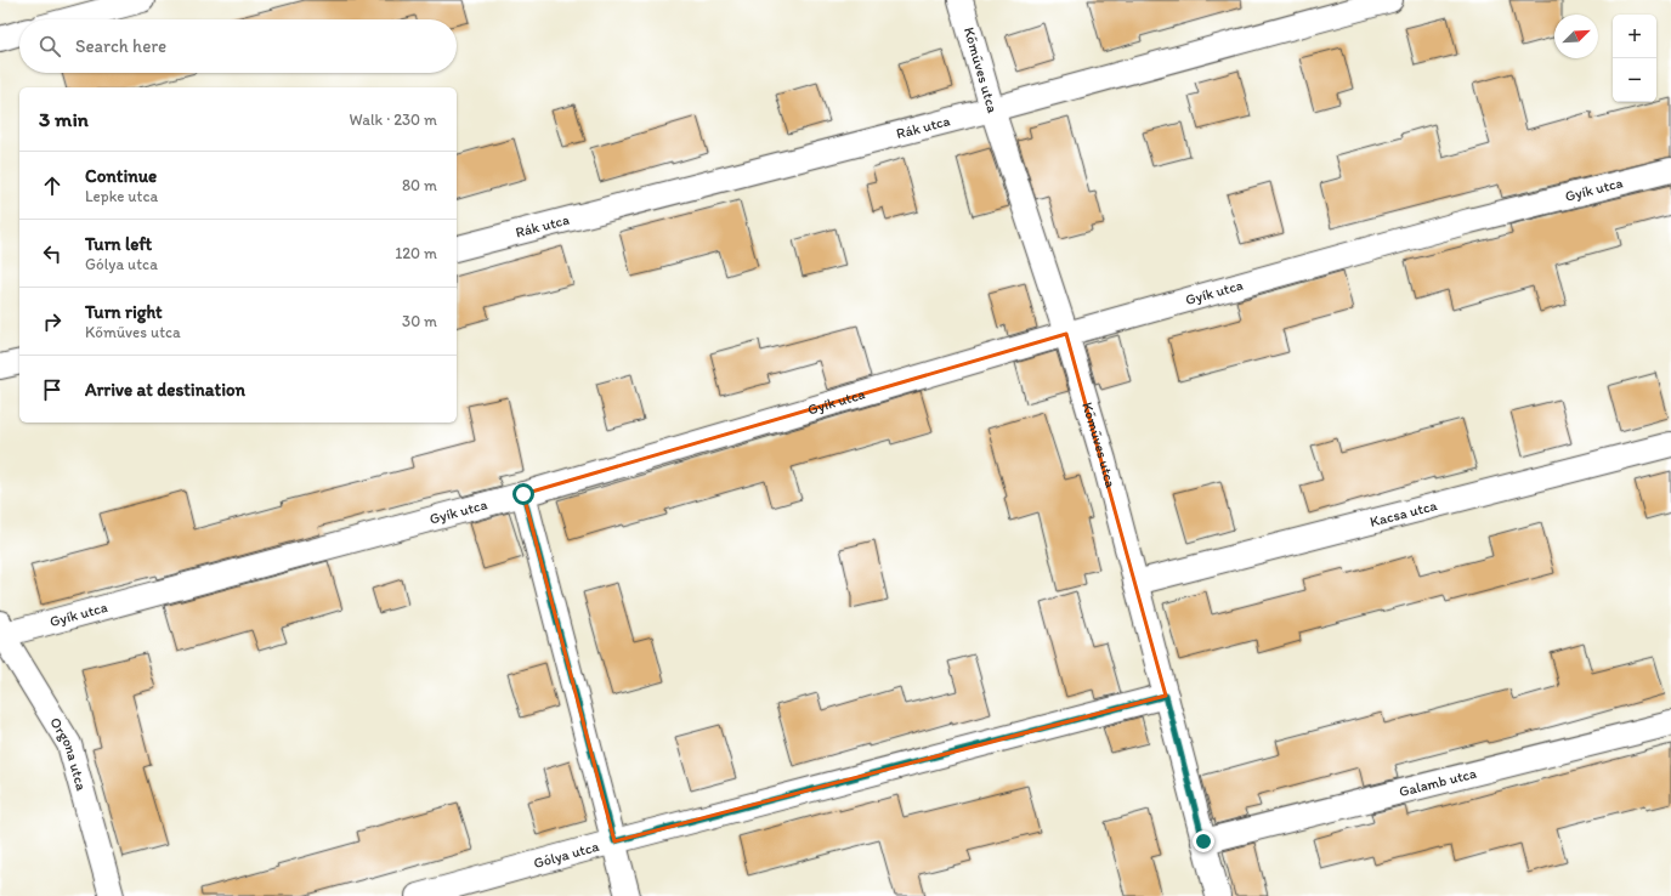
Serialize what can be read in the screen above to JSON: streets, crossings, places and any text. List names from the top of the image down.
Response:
{
  "streets": {
    "street": [
      "Kőműves utca",
      "Rák utca",
      "Gyík utca",
      "Kacsa utca",
      "Orgona utca",
      "Galamb utca",
      "Gólya utca"
    ]
  },
  "crossings": [
    ["Kőműves utca", "Rák utca"],
    ["Kőműves utca", "Gyík utca"],
    ["Kőműves utca", "Kacsa utca"],
    ["Kőműves utca", "Galamb utca"],
    ["Kőműves utca", "Gólya utca"],
    ["Gyík utca", "Orgona utca"]
  ],
  "north": "top right",
  "page": {
    "map_buttons": ["+", "−"],
    "search": "Search here",
    "heading": ["3 min", "Walk · 230 m"],
    "list": [
      ["Continue", "Lepke utca", "80 m"],
      ["Turn left", "Gólya utca", "120 m"],
      ["Turn right", "Kőműves utca", "30 m"],
      "Arrive at destination"
    ]
  }
}
